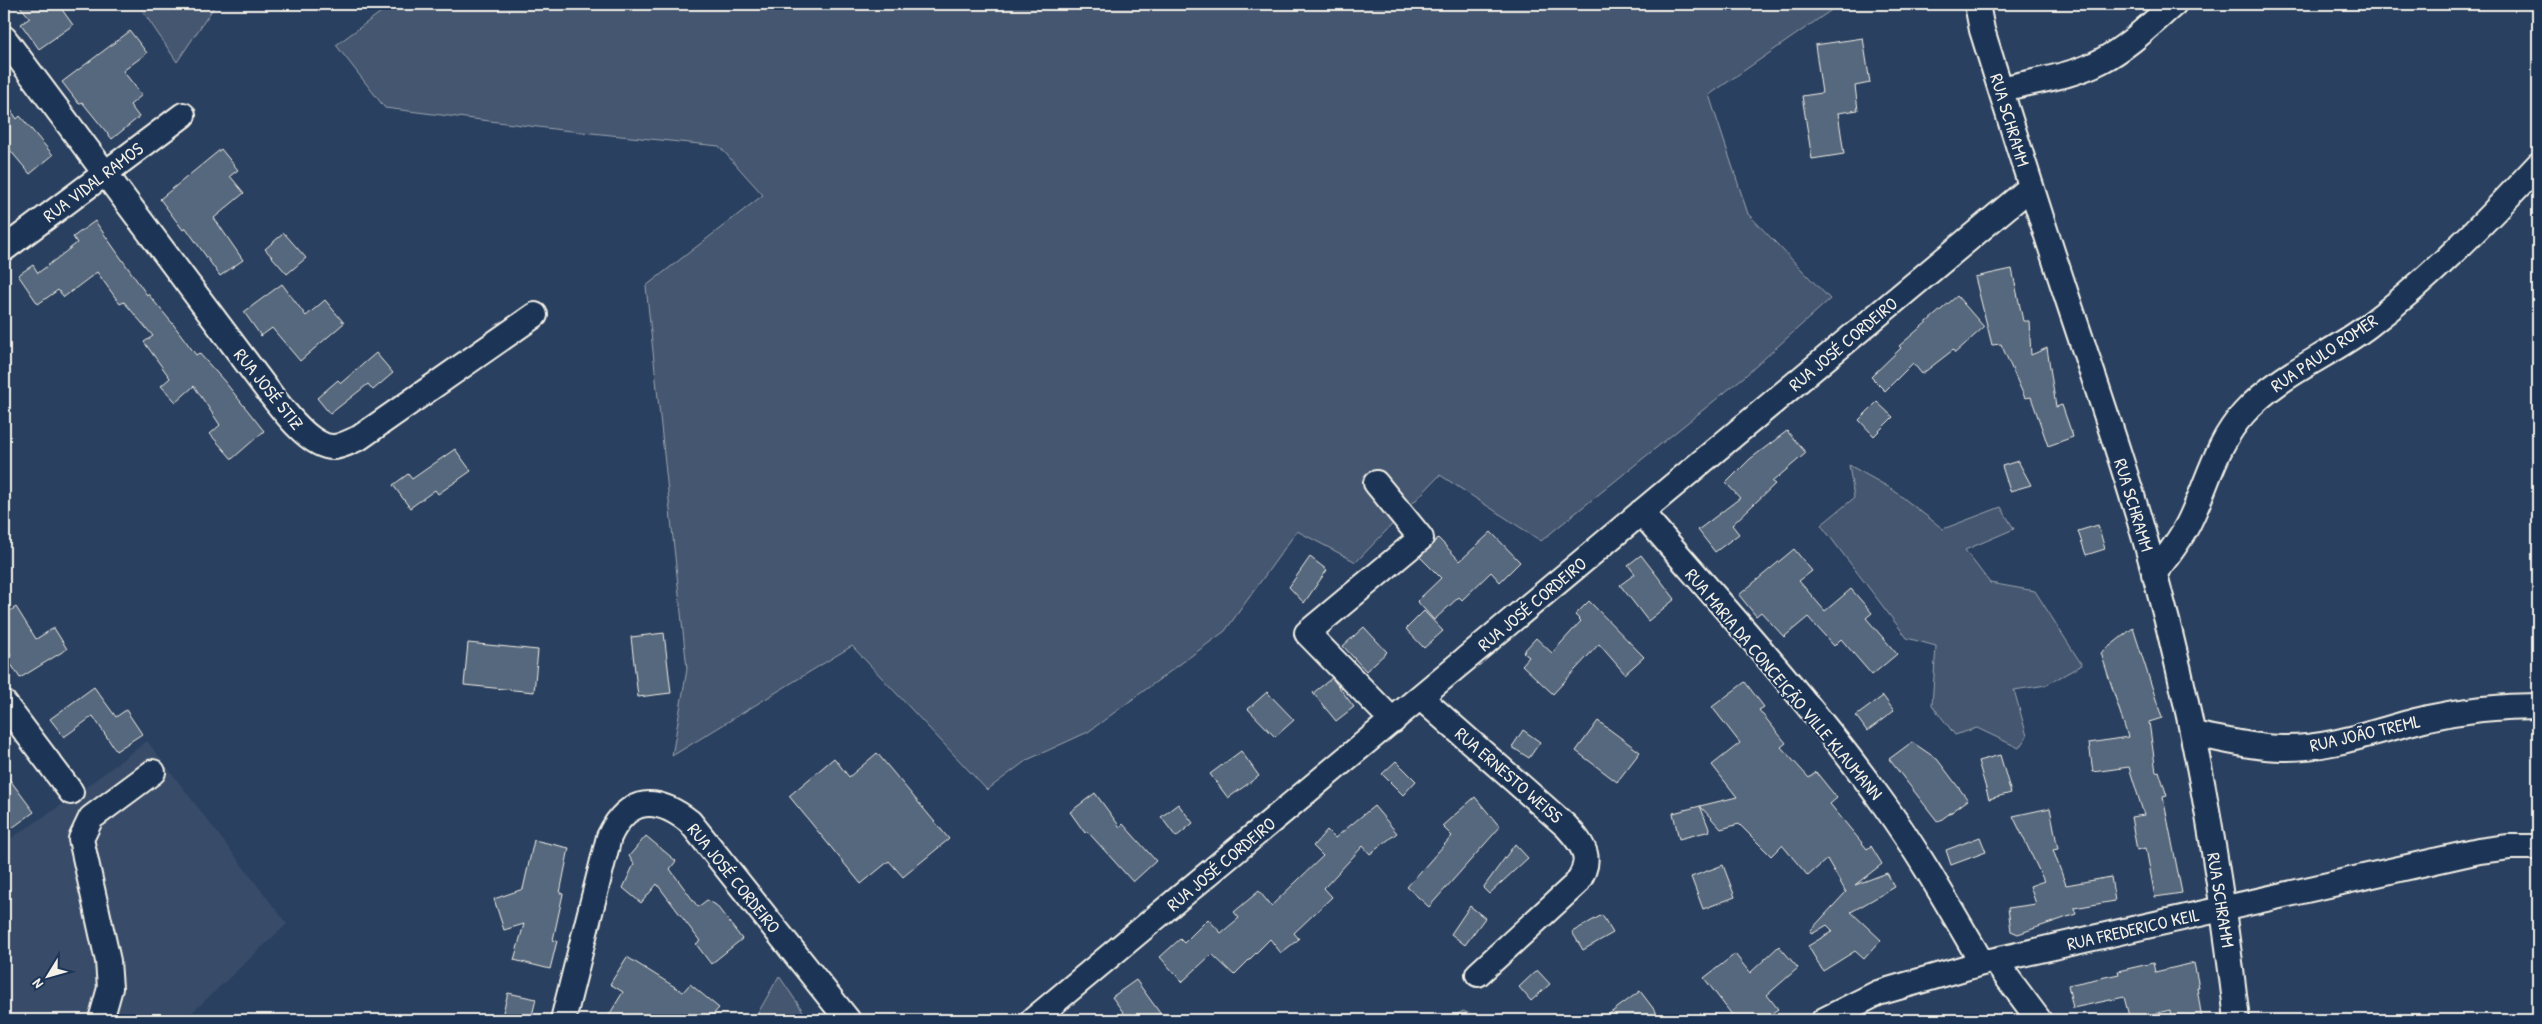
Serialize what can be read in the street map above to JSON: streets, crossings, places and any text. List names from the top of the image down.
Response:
{
  "streets": {
    "street": [
      "RUA SCHRAMM",
      "RUA VIDAL RAMOS",
      "RUA JOSÉ CORDEIRO",
      "RUA PAULO ROMER",
      "RUA JOSÉ STIZ",
      "RUA MARIA DA CONCEIÇÃO VILLE KLAUMANN",
      "RUA JOÃO TREML",
      "RUA ERNESTO WEISS",
      "RUA FREDERICO KEIL"
    ]
  },
  "crossings": [
    ["RUA SCHRAMM", "RUA JOSÉ CORDEIRO"],
    ["RUA SCHRAMM", "RUA PAULO ROMER"],
    ["RUA SCHRAMM", "RUA JOÃO TREML"],
    ["RUA SCHRAMM", "RUA FREDERICO KEIL"],
    ["RUA VIDAL RAMOS", "RUA JOSÉ STIZ"],
    ["RUA JOSÉ CORDEIRO", "RUA MARIA DA CONCEIÇÃO VILLE KLAUMANN"],
    ["RUA JOSÉ CORDEIRO", "RUA ERNESTO WEISS"],
    ["RUA MARIA DA CONCEIÇÃO VILLE KLAUMANN", "RUA FREDERICO KEIL"]
  ],
  "north": "bottom left"
}
